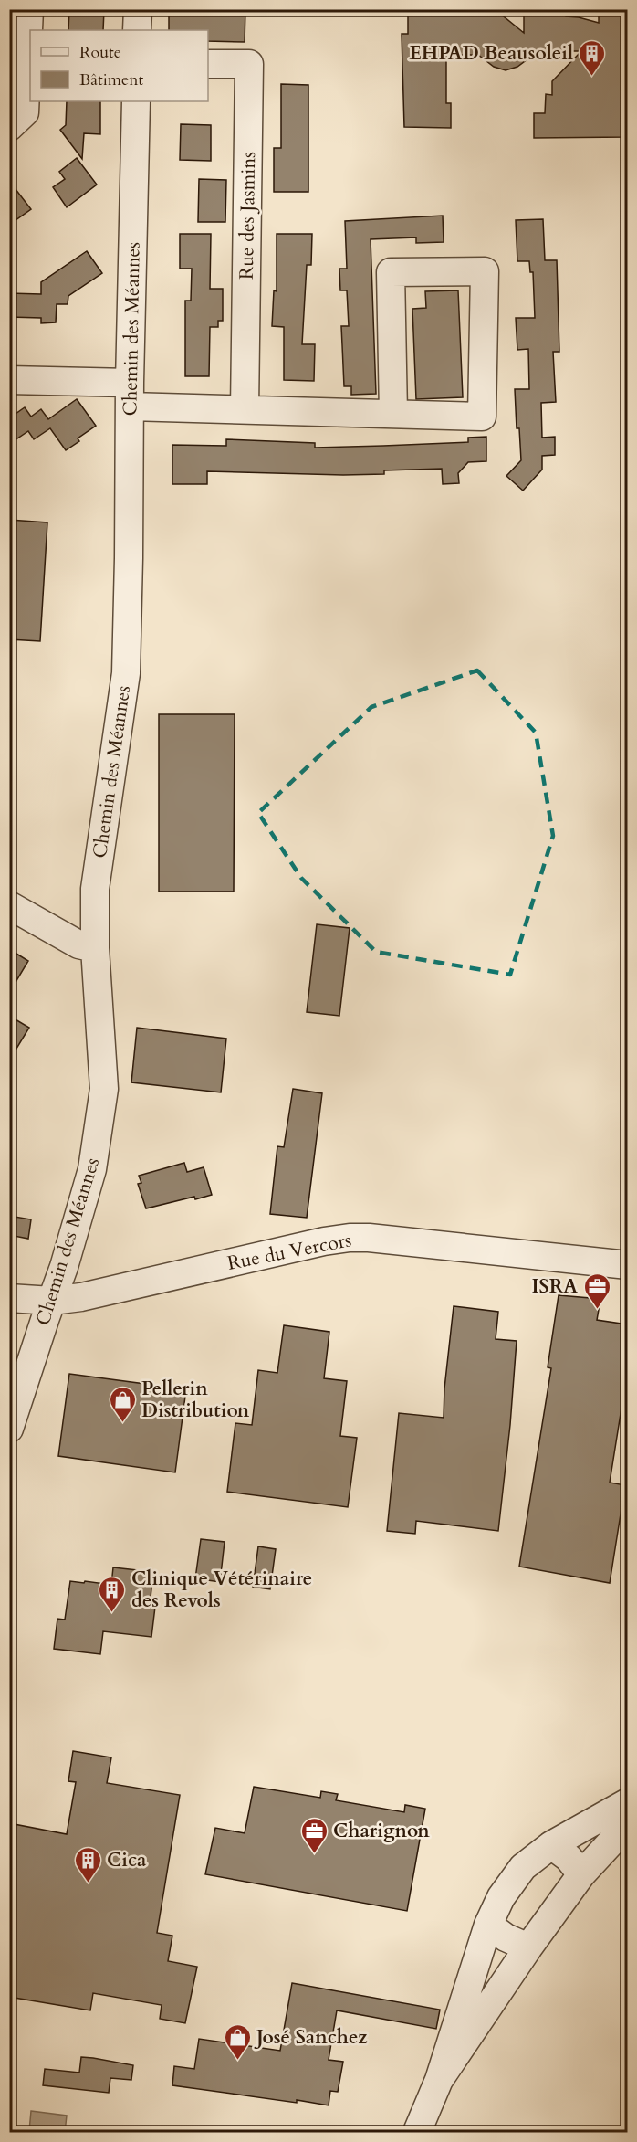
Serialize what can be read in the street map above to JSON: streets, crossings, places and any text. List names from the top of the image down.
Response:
{
  "streets": {
    "street": ["Rue des Jasmins", "Chemin des Méannes", "Rue du Vercors"]
  },
  "crossings": [
    ["Chemin des Méannes", "Rue du Vercors"]
  ],
  "places": {
    "building": ["EHPAD Beausoleil", "Clinique Vétérinaire des Revols", "Cica"],
    "office": ["ISRA", "Charignon"],
    "shop": ["Pellerin Distribution", "José Sanchez"]
  },
  "legend": ["Route", "Bâtiment"]
}
